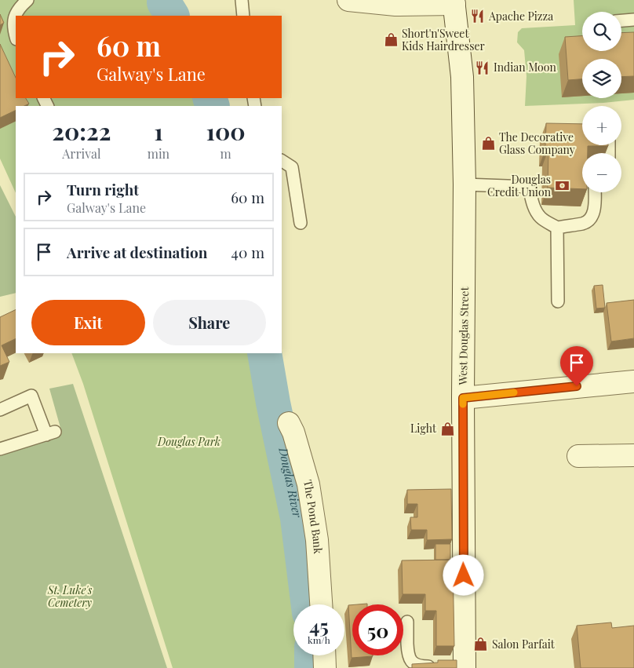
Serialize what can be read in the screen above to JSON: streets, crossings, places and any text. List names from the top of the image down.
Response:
{
  "streets": {
    "main road": ["West Douglas Street", "The Pond Bank"]
  },
  "water": ["Douglas River"],
  "parks": ["Douglas Park", "St. Luke's Cemetery"],
  "places": {
    "restaurant": ["Apache Pizza", "Indian Moon"],
    "shop": [
      "Short'n'Sweet Kids Hairdresser",
      "The Decorative Glass Company",
      "Light",
      "Salon Parfait"
    ],
    "bank": ["Douglas Credit Union"]
  },
  "page": {
    "map_buttons": ["+", "−"],
    "turn": ["60 m", "Galway's Lane"],
    "eta": [
      "20:22",
      "Arrival",
      "1",
      "min",
      "100",
      "m"
    ],
    "list": [
      {
        "name": "Turn right",
        "note": "Galway's Lane",
        "value": "60 m"
      },
      {
        "name": "Arrive at destination",
        "value": "40 m"
      }
    ],
    "buttons": ["Exit", "Share"],
    "speed": "45 km/h",
    "limit": "50"
  }
}
